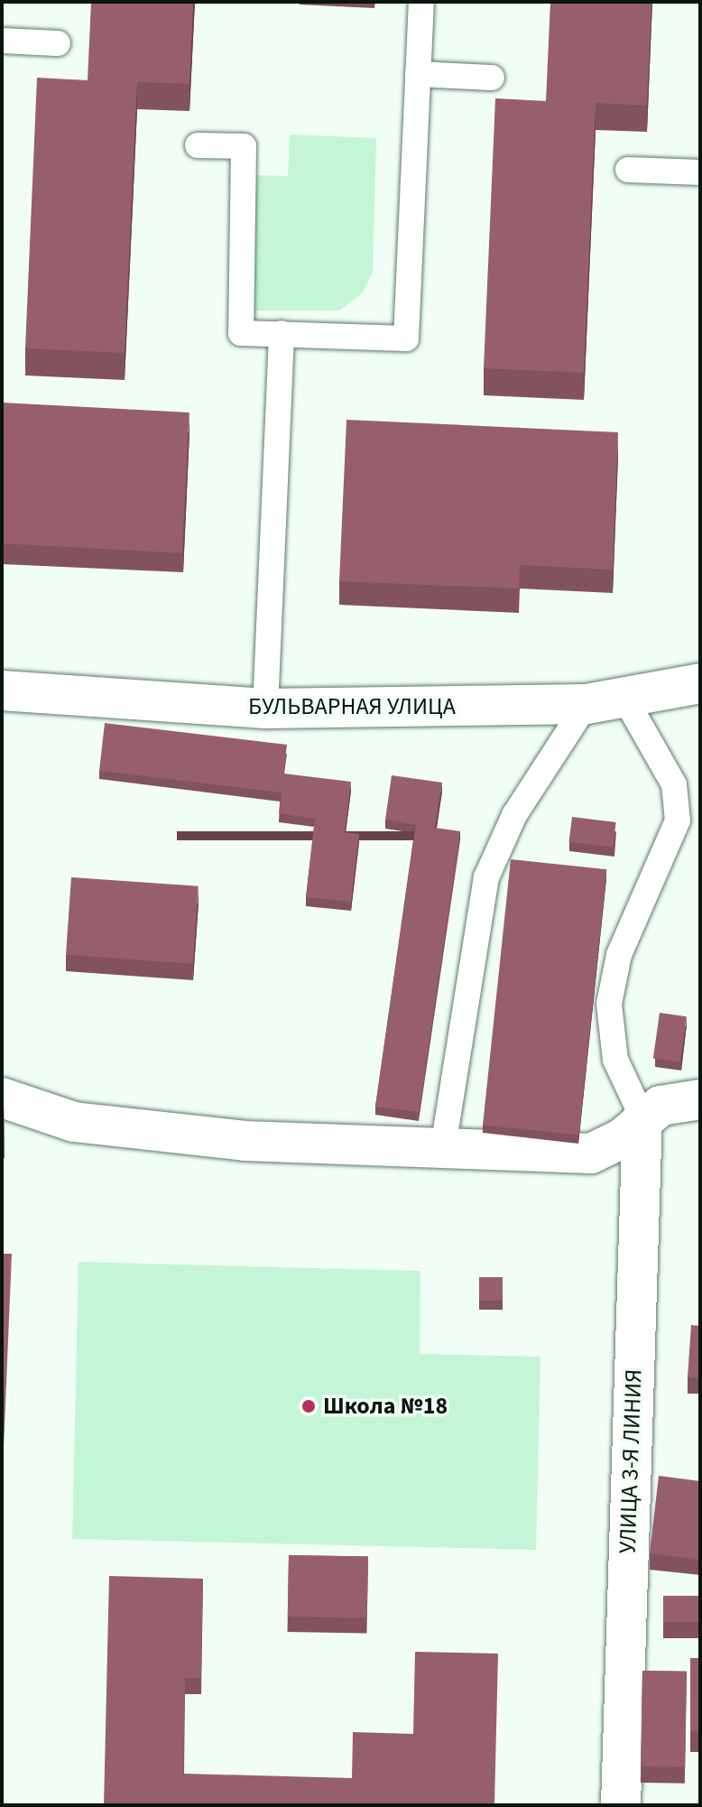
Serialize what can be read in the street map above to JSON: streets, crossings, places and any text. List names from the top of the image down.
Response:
{
  "streets": {
    "street": ["БУЛЬВАРНАЯ УЛИЦА", "УЛИЦА 3-Я ЛИНИЯ"]
  },
  "places": ["Школа №18"]
}
